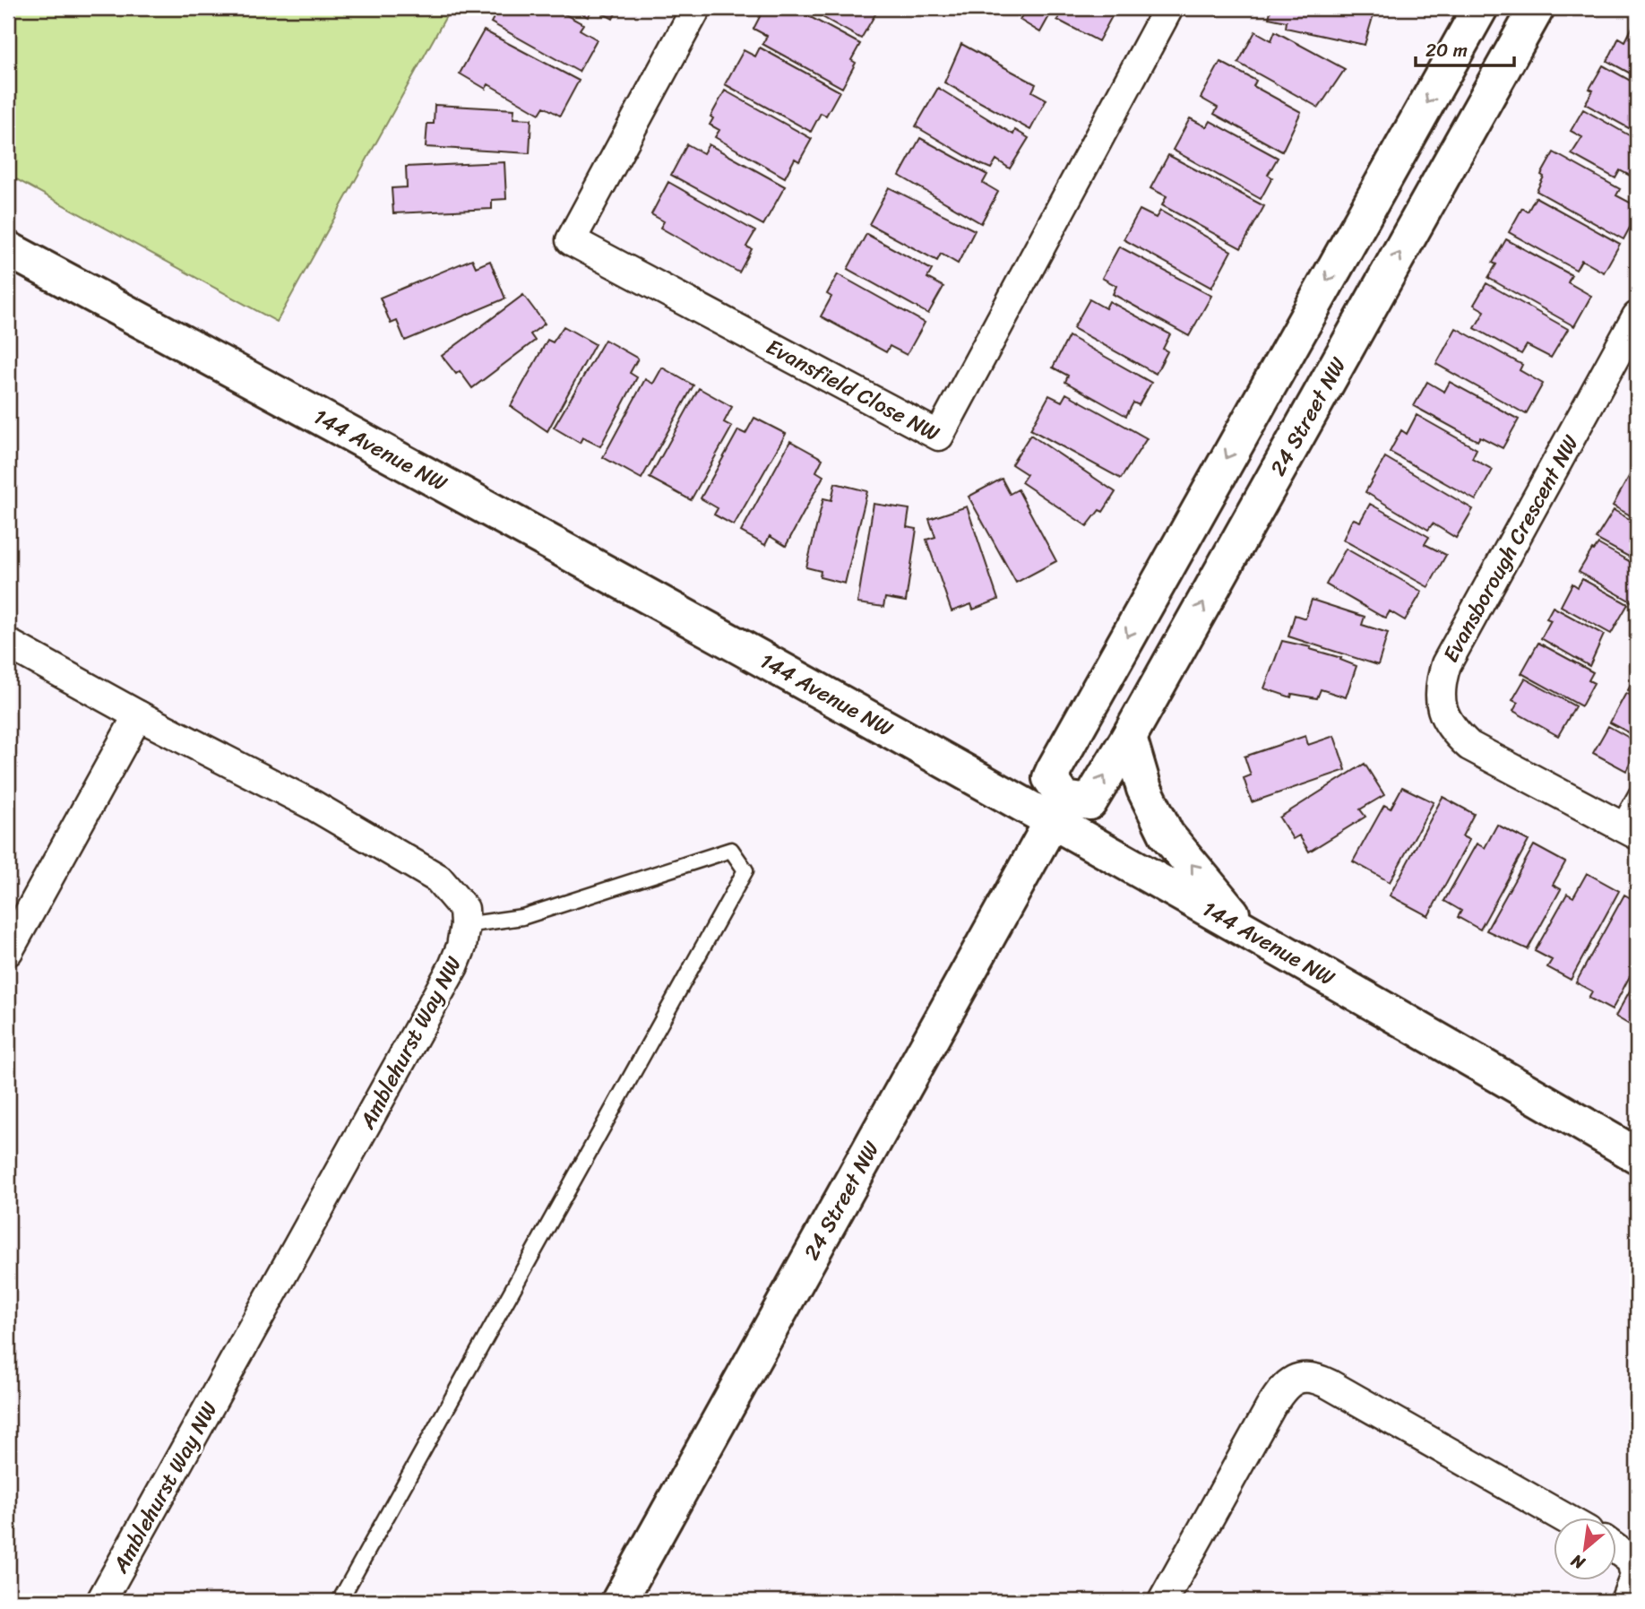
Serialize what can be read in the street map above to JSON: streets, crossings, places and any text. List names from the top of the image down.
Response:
{
  "streets": {
    "street": [
      "Evansfield Close NW",
      "24 Street NW",
      "144 Avenue NW",
      "Evansborough Crescent NW",
      "Amblehurst Way NW"
    ]
  },
  "crossings": [
    ["24 Street NW", "144 Avenue NW"]
  ],
  "scale_bar": "20 m",
  "north": "bottom left"
}
